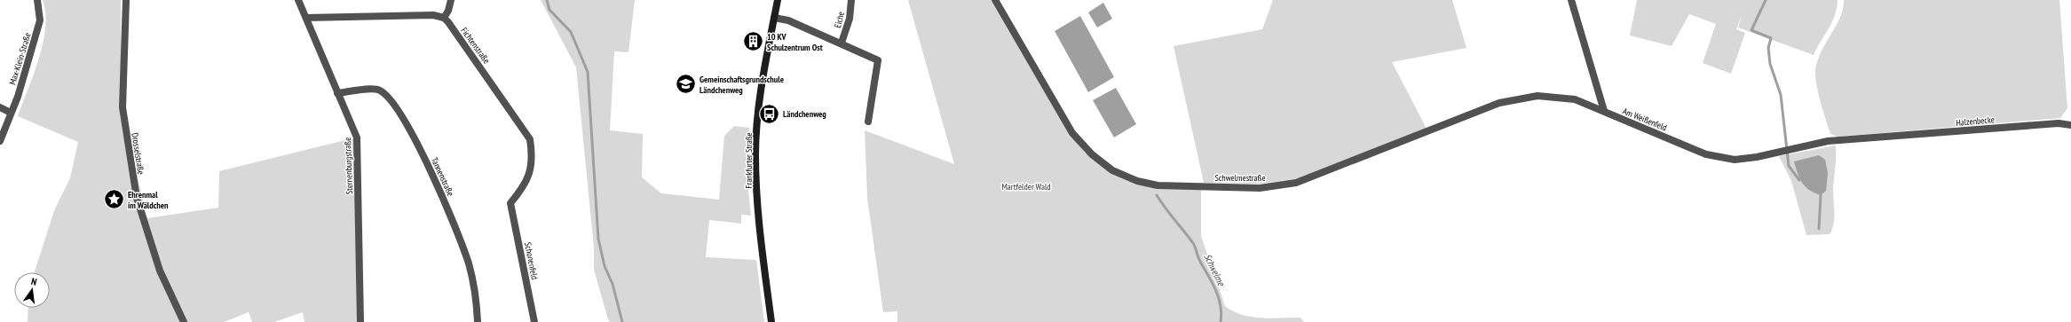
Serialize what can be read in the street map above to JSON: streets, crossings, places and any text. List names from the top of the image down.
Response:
{
  "streets": {
    "main road": ["Frankfurter Straße"],
    "street": [
      "Eiche",
      "Fichtenstraße",
      "Max-Klein-Straße",
      "Am Weißenfeld",
      "Halzenbecke",
      "Drosselstraße",
      "Sternenburgstraße",
      "Tannenstraße",
      "Schwelmestraße",
      "Schonenfeld"
    ]
  },
  "crossings": [
    ["Fichtenstraße", "Schonenfeld"],
    ["Am Weißenfeld", "Halzenbecke"],
    ["Am Weißenfeld", "Schwelmestraße"],
    ["Sternenburgstraße", "Tannenstraße"]
  ],
  "water": ["Schwelme"],
  "parks": ["Martfelder Wald"],
  "places": {
    "building": ["10 KV Schulzentrum Ost"],
    "school or university": ["Gemeinschaftsgrundschule Ländchenweg"],
    "bus stop": ["Ländchenweg"],
    "place": ["Ehrenmal im Wäldchen"]
  },
  "north": "top"
}
